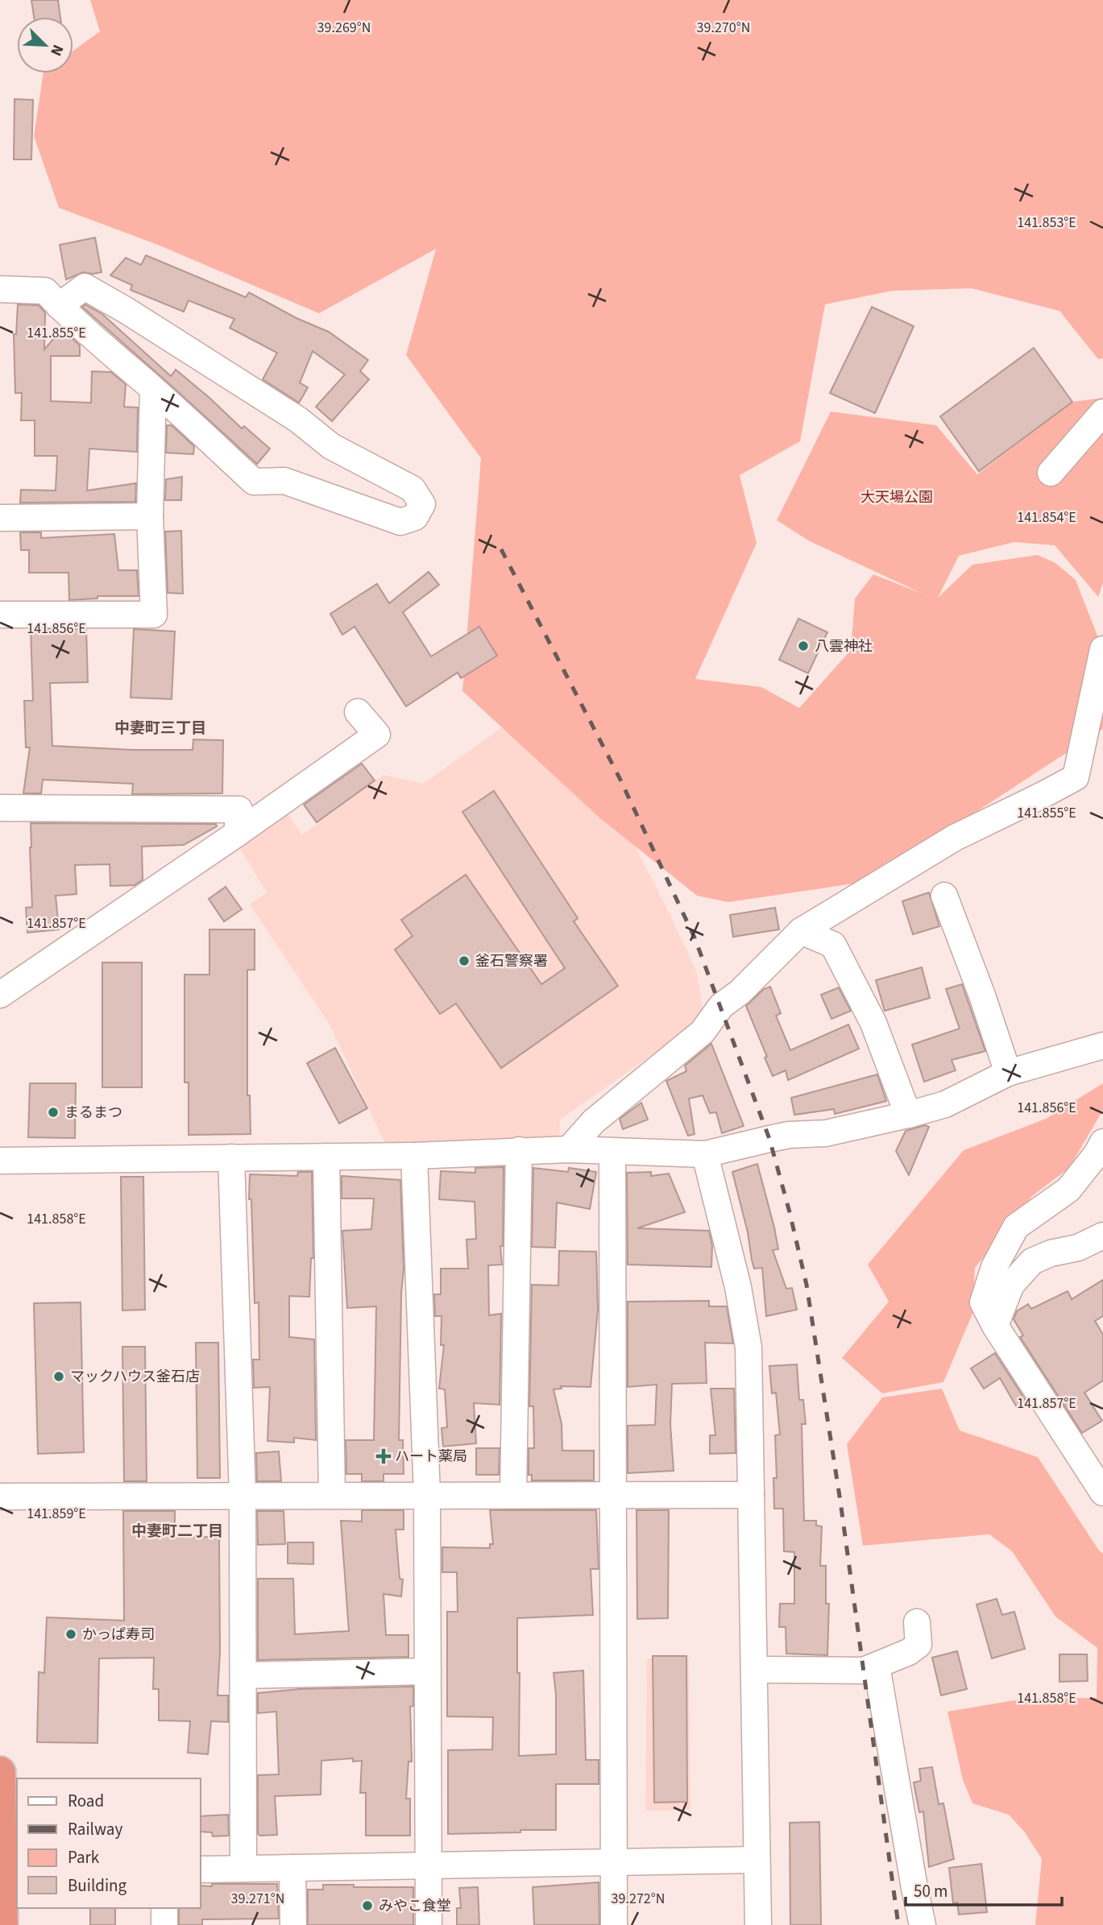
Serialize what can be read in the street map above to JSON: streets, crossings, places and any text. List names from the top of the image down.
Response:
{
  "districts": ["中妻町三丁目", "中妻町二丁目"],
  "parks": ["大天場公園"],
  "places": {
    "other": [
      "八雲神社",
      "釜石警察署",
      "まるまつ",
      "マックハウス釜石店",
      "かっぱ寿司",
      "みやこ食堂"
    ],
    "health": ["ハート薬局"]
  },
  "legend": [
    "Road",
    "Railway",
    "Park",
    "Building"
  ],
  "scale_bar": "50 m",
  "north": "bottom right",
  "coordinates": [
    "39.270°N",
    "39.269°N",
    "141.853°E",
    "141.855°E",
    "141.854°E",
    "141.856°E",
    "141.857°E",
    "141.858°E",
    "141.859°E",
    "39.271°N",
    "39.272°N"
  ]
}
